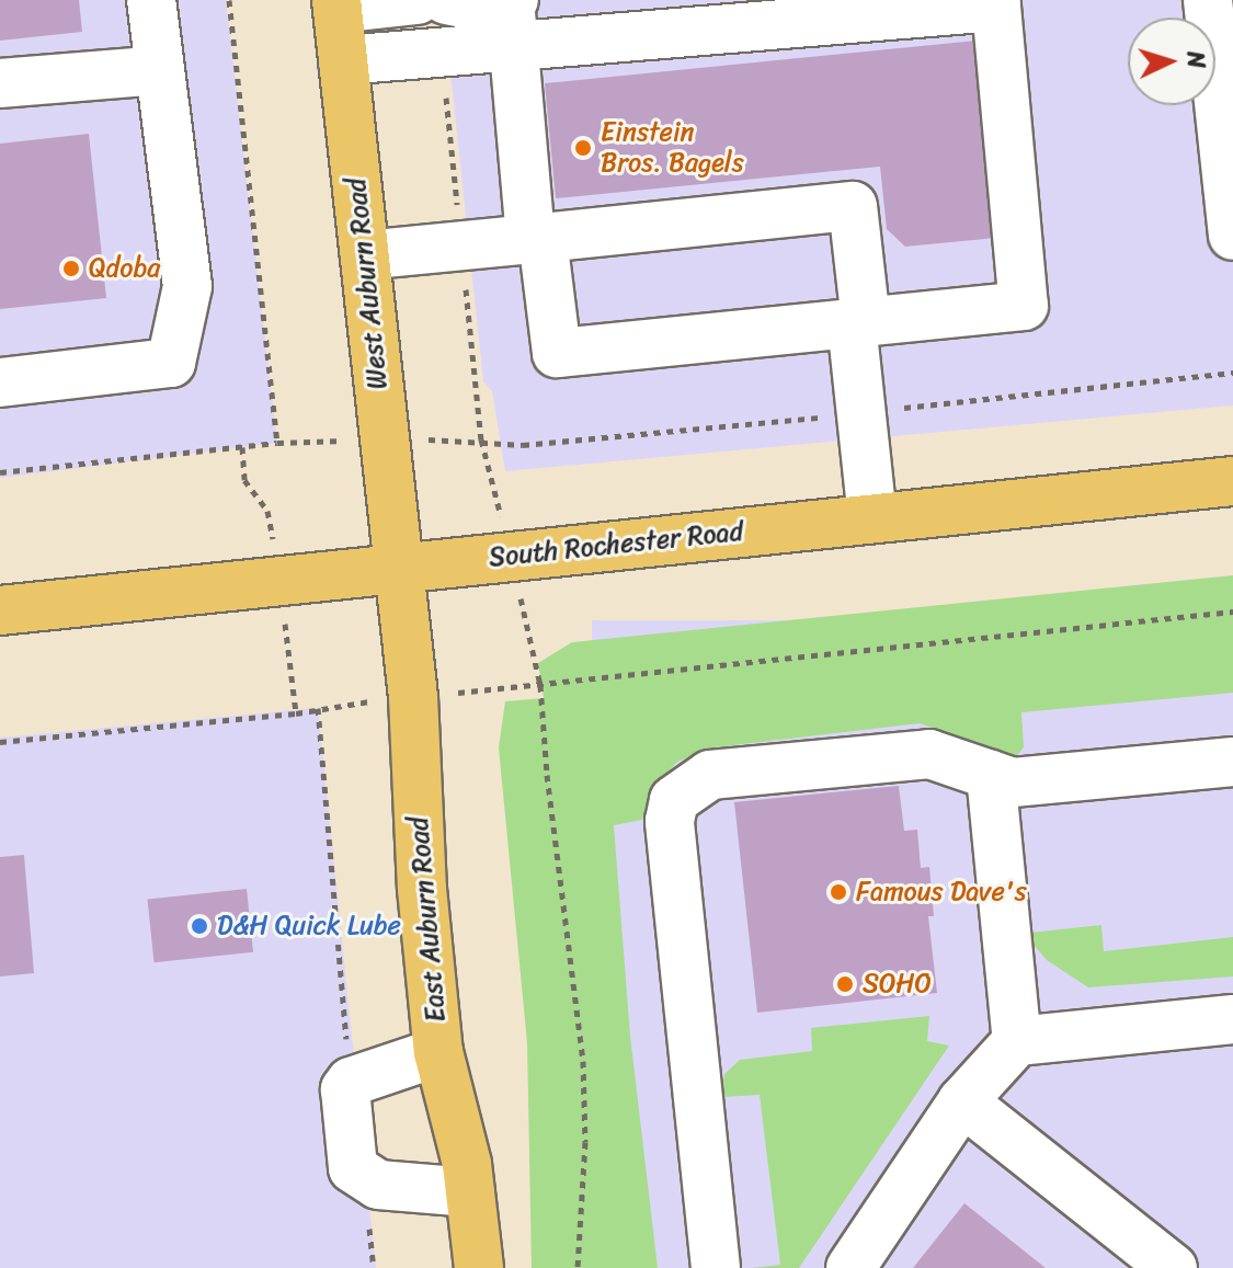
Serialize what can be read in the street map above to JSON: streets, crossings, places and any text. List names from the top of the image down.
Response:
{
  "streets": {
    "main road": ["West Auburn Road", "South Rochester Road", "East Auburn Road"]
  },
  "crossings": [
    ["West Auburn Road", "South Rochester Road"],
    ["West Auburn Road", "East Auburn Road"],
    ["South Rochester Road", "East Auburn Road"]
  ],
  "places": [
    "Einstein Bros. Bagels",
    "Qdoba",
    "Famous Dave's",
    "D&H Quick Lube",
    "SOHO"
  ],
  "north": "right"
}
